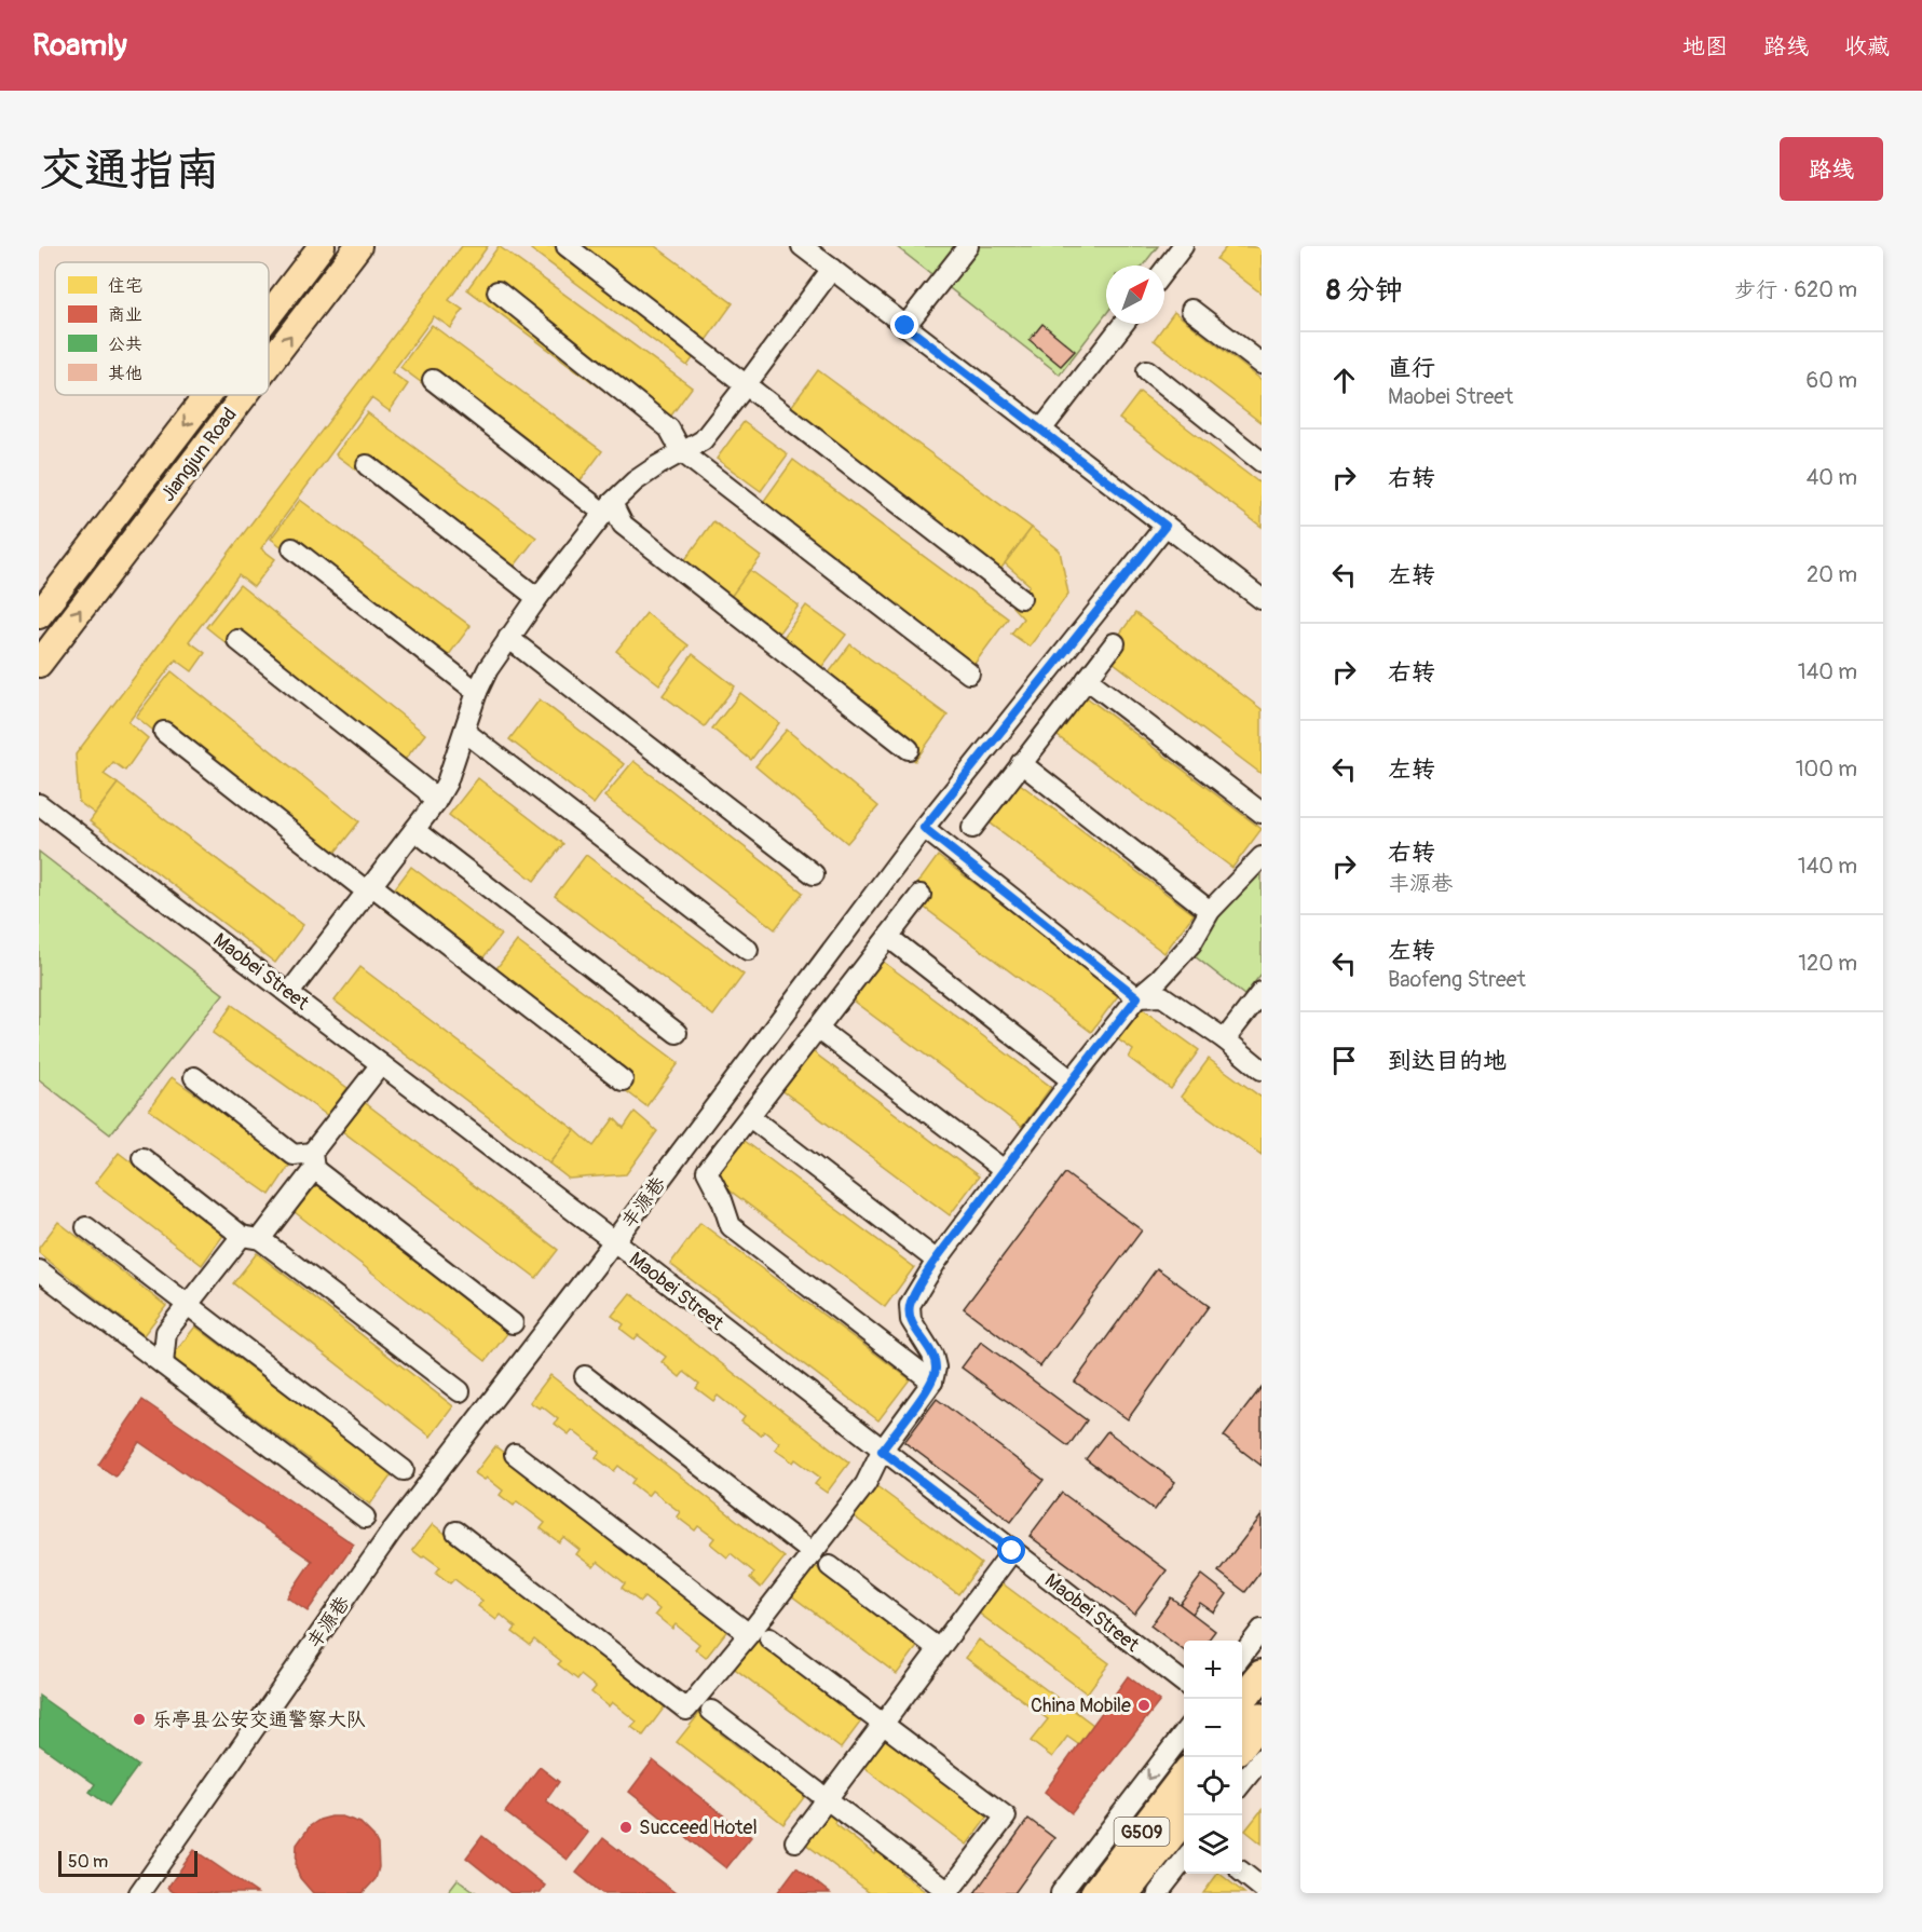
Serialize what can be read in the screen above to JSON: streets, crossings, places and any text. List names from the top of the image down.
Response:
{
  "streets": {
    "highway": ["G509"],
    "main road": ["Jiangjun Road"],
    "street": ["Maobei Street", "丰源巷"]
  },
  "crossings": [
    ["Maobei Street", "丰源巷"]
  ],
  "places": ["China Mobile", "乐亭县公安交通警察大队", "Succeed Hotel"],
  "legend": [
    "住宅",
    "商业",
    "公共",
    "其他"
  ],
  "scale_bar": "50 m",
  "north": "top right",
  "page": {
    "header": "Roamly",
    "nav": ["地图", "路线", "收藏"],
    "buttons": "路线",
    "title": "交通指南",
    "heading": ["8 分钟", "步行 · 620 m"],
    "list": [
      ["直行", "Maobei Street", "60 m"],
      ["右转", "40 m"],
      ["左转", "20 m"],
      ["右转", "140 m"],
      ["左转", "100 m"],
      ["右转", "丰源巷", "140 m"],
      ["左转", "Baofeng Street", "120 m"],
      "到达目的地"
    ],
    "map_buttons": ["+", "−"],
    "scale": "50 m"
  }
}
